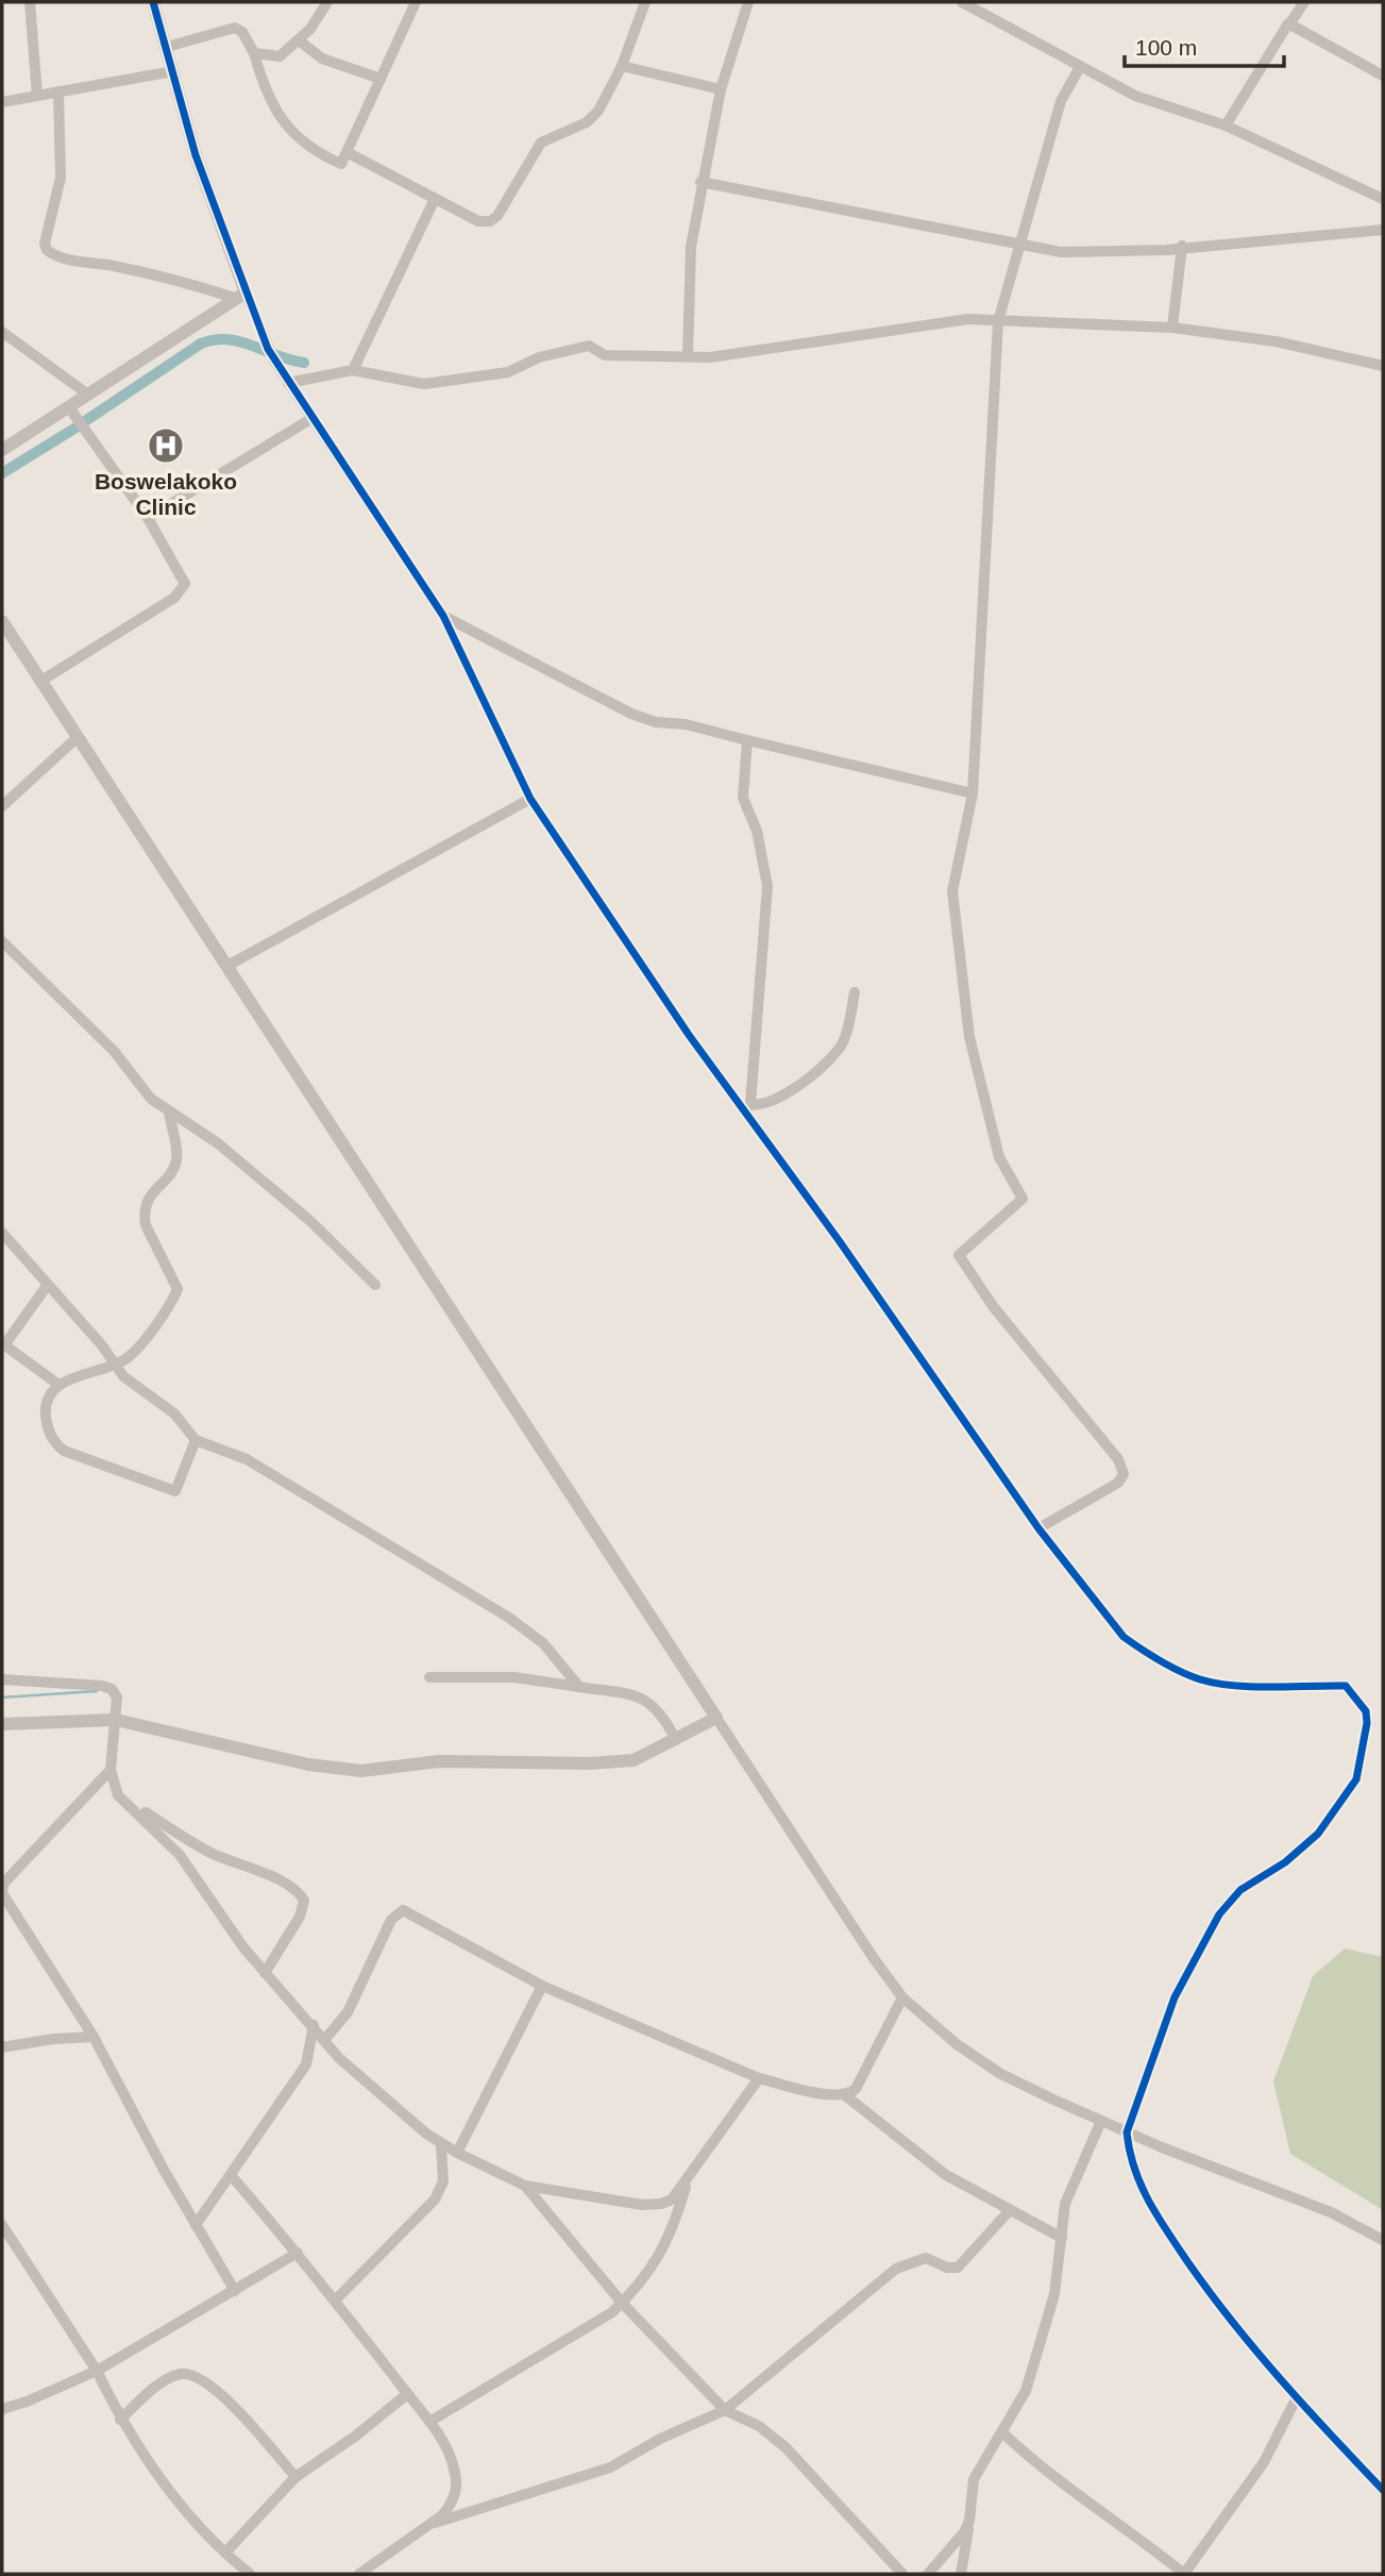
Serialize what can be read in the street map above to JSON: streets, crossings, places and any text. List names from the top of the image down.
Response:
{
  "places": {
    "hospital": ["Boswelakoko Clinic"]
  },
  "scale_bar": "100 m"
}
